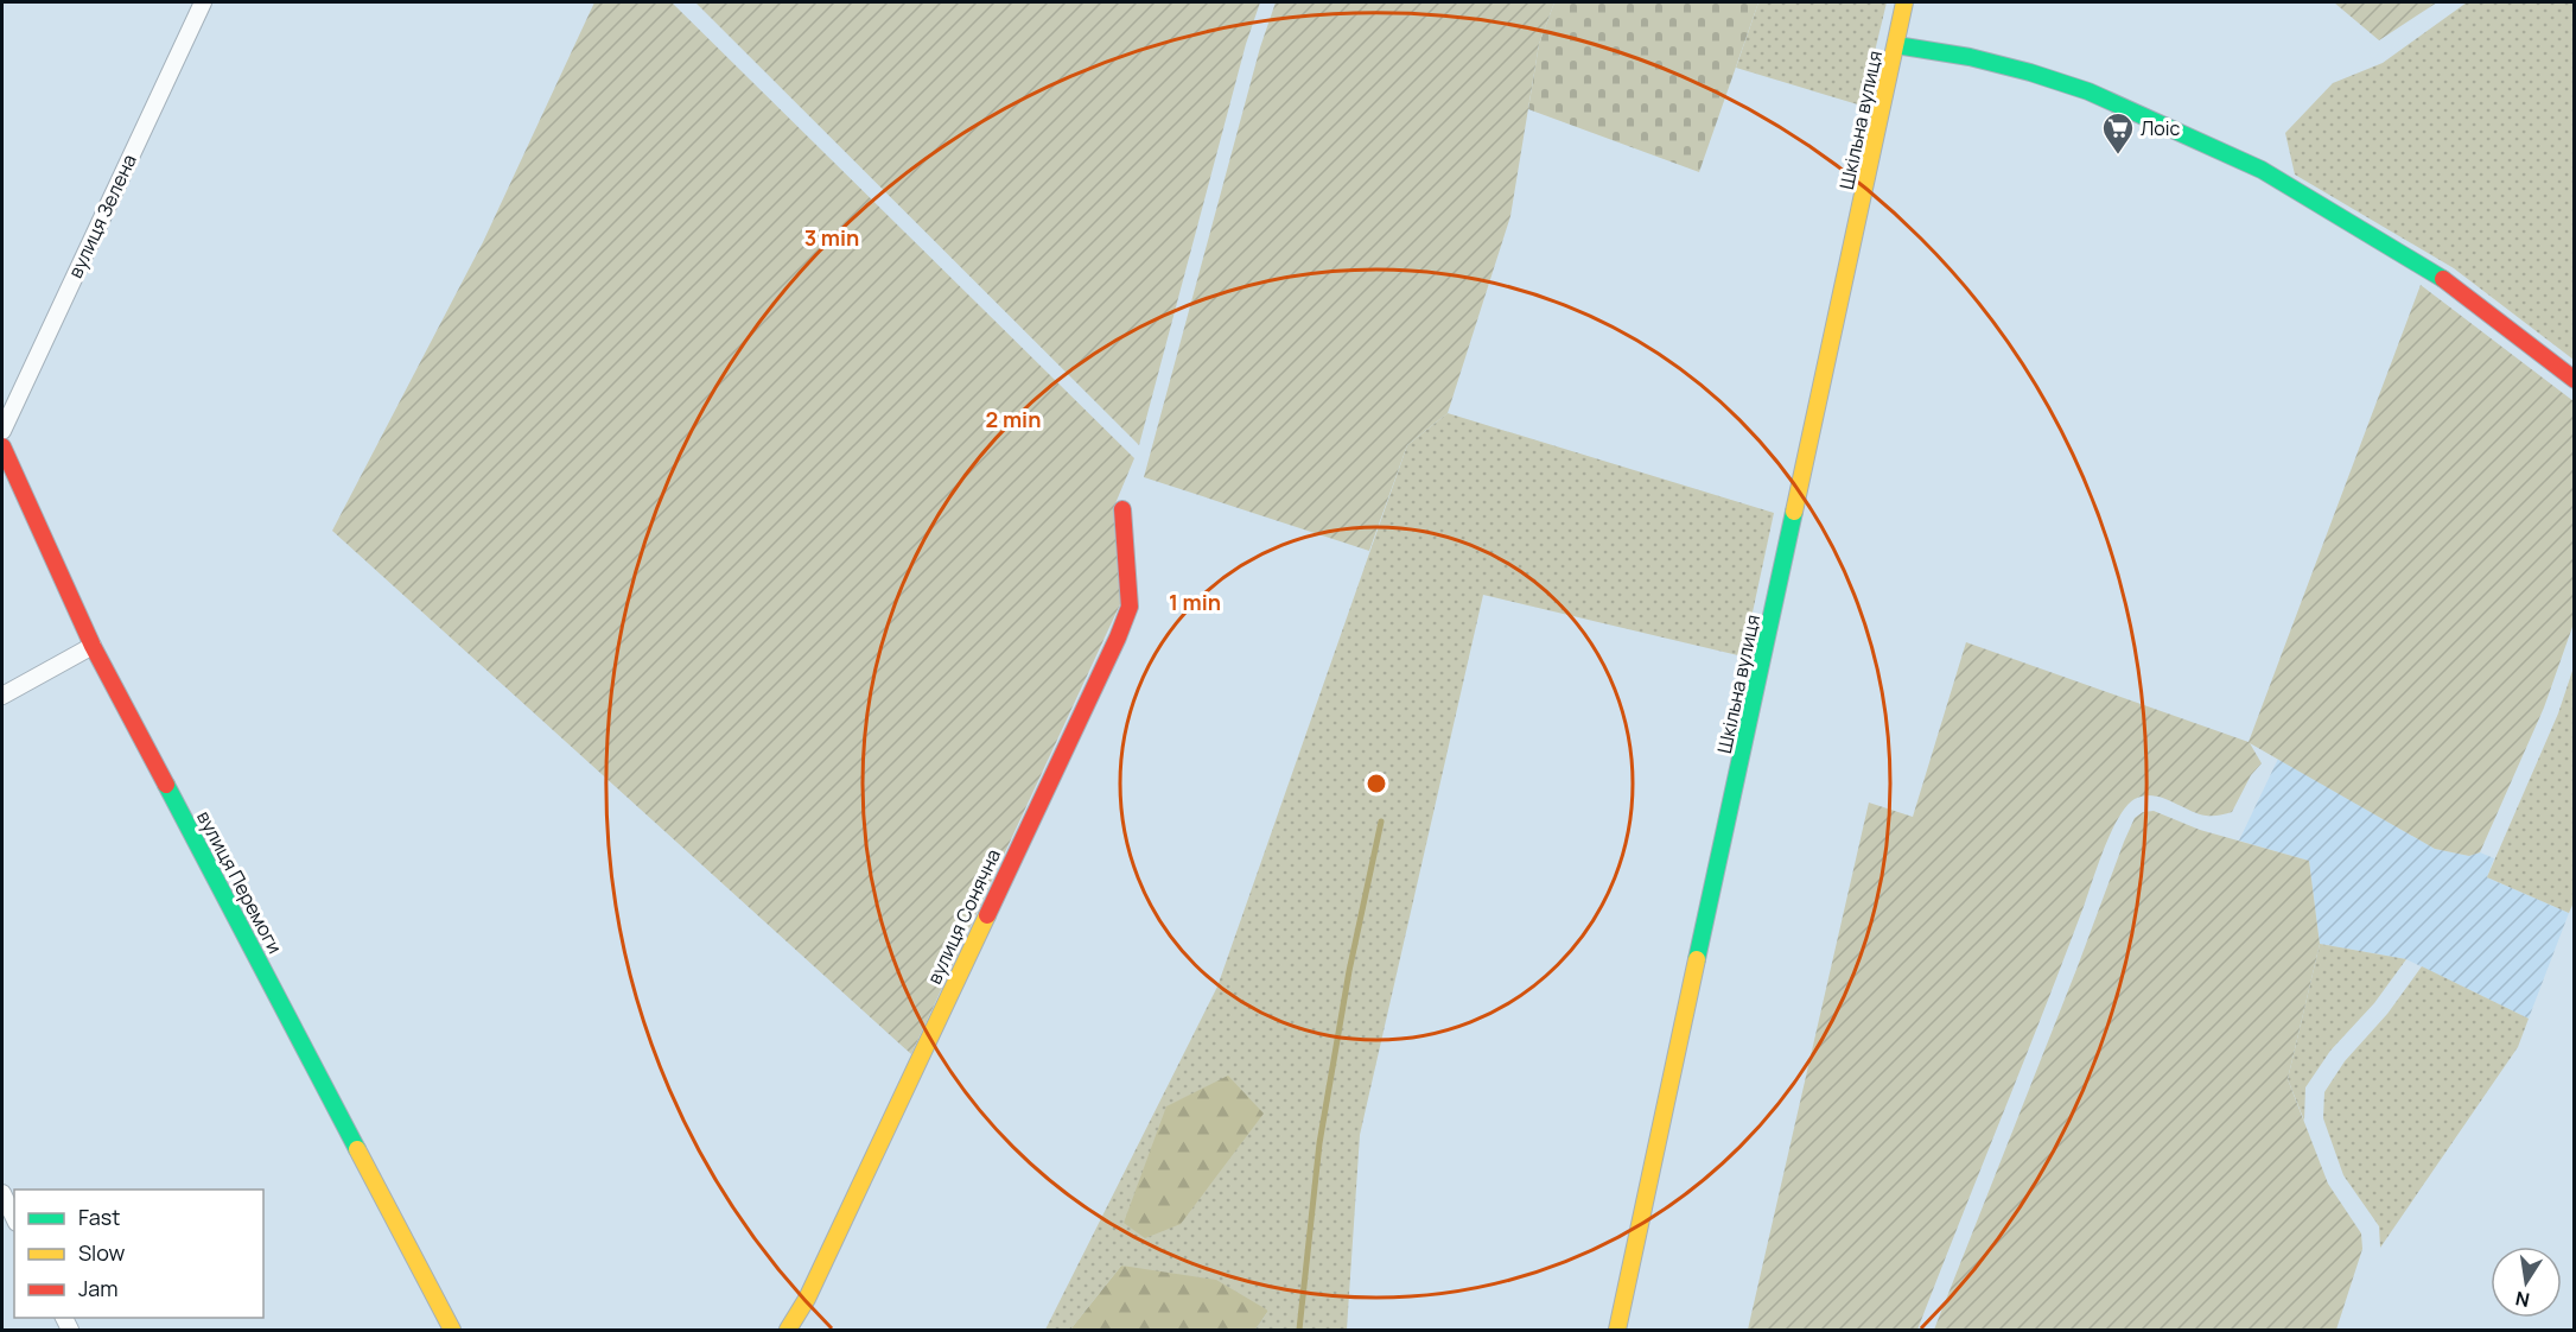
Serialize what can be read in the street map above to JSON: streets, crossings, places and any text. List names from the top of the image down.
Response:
{
  "streets": {
    "street": [
      "Шкільна вулиця",
      "вулиця Зелена",
      "вулиця Перемоги",
      "вулиця Сонячна"
    ]
  },
  "places": {
    "supermarket": ["Лоіс"]
  },
  "legend": ["Fast", "Slow", "Jam"],
  "north": "bottom",
  "rings": ["3 min", "2 min", "1 min"]
}
